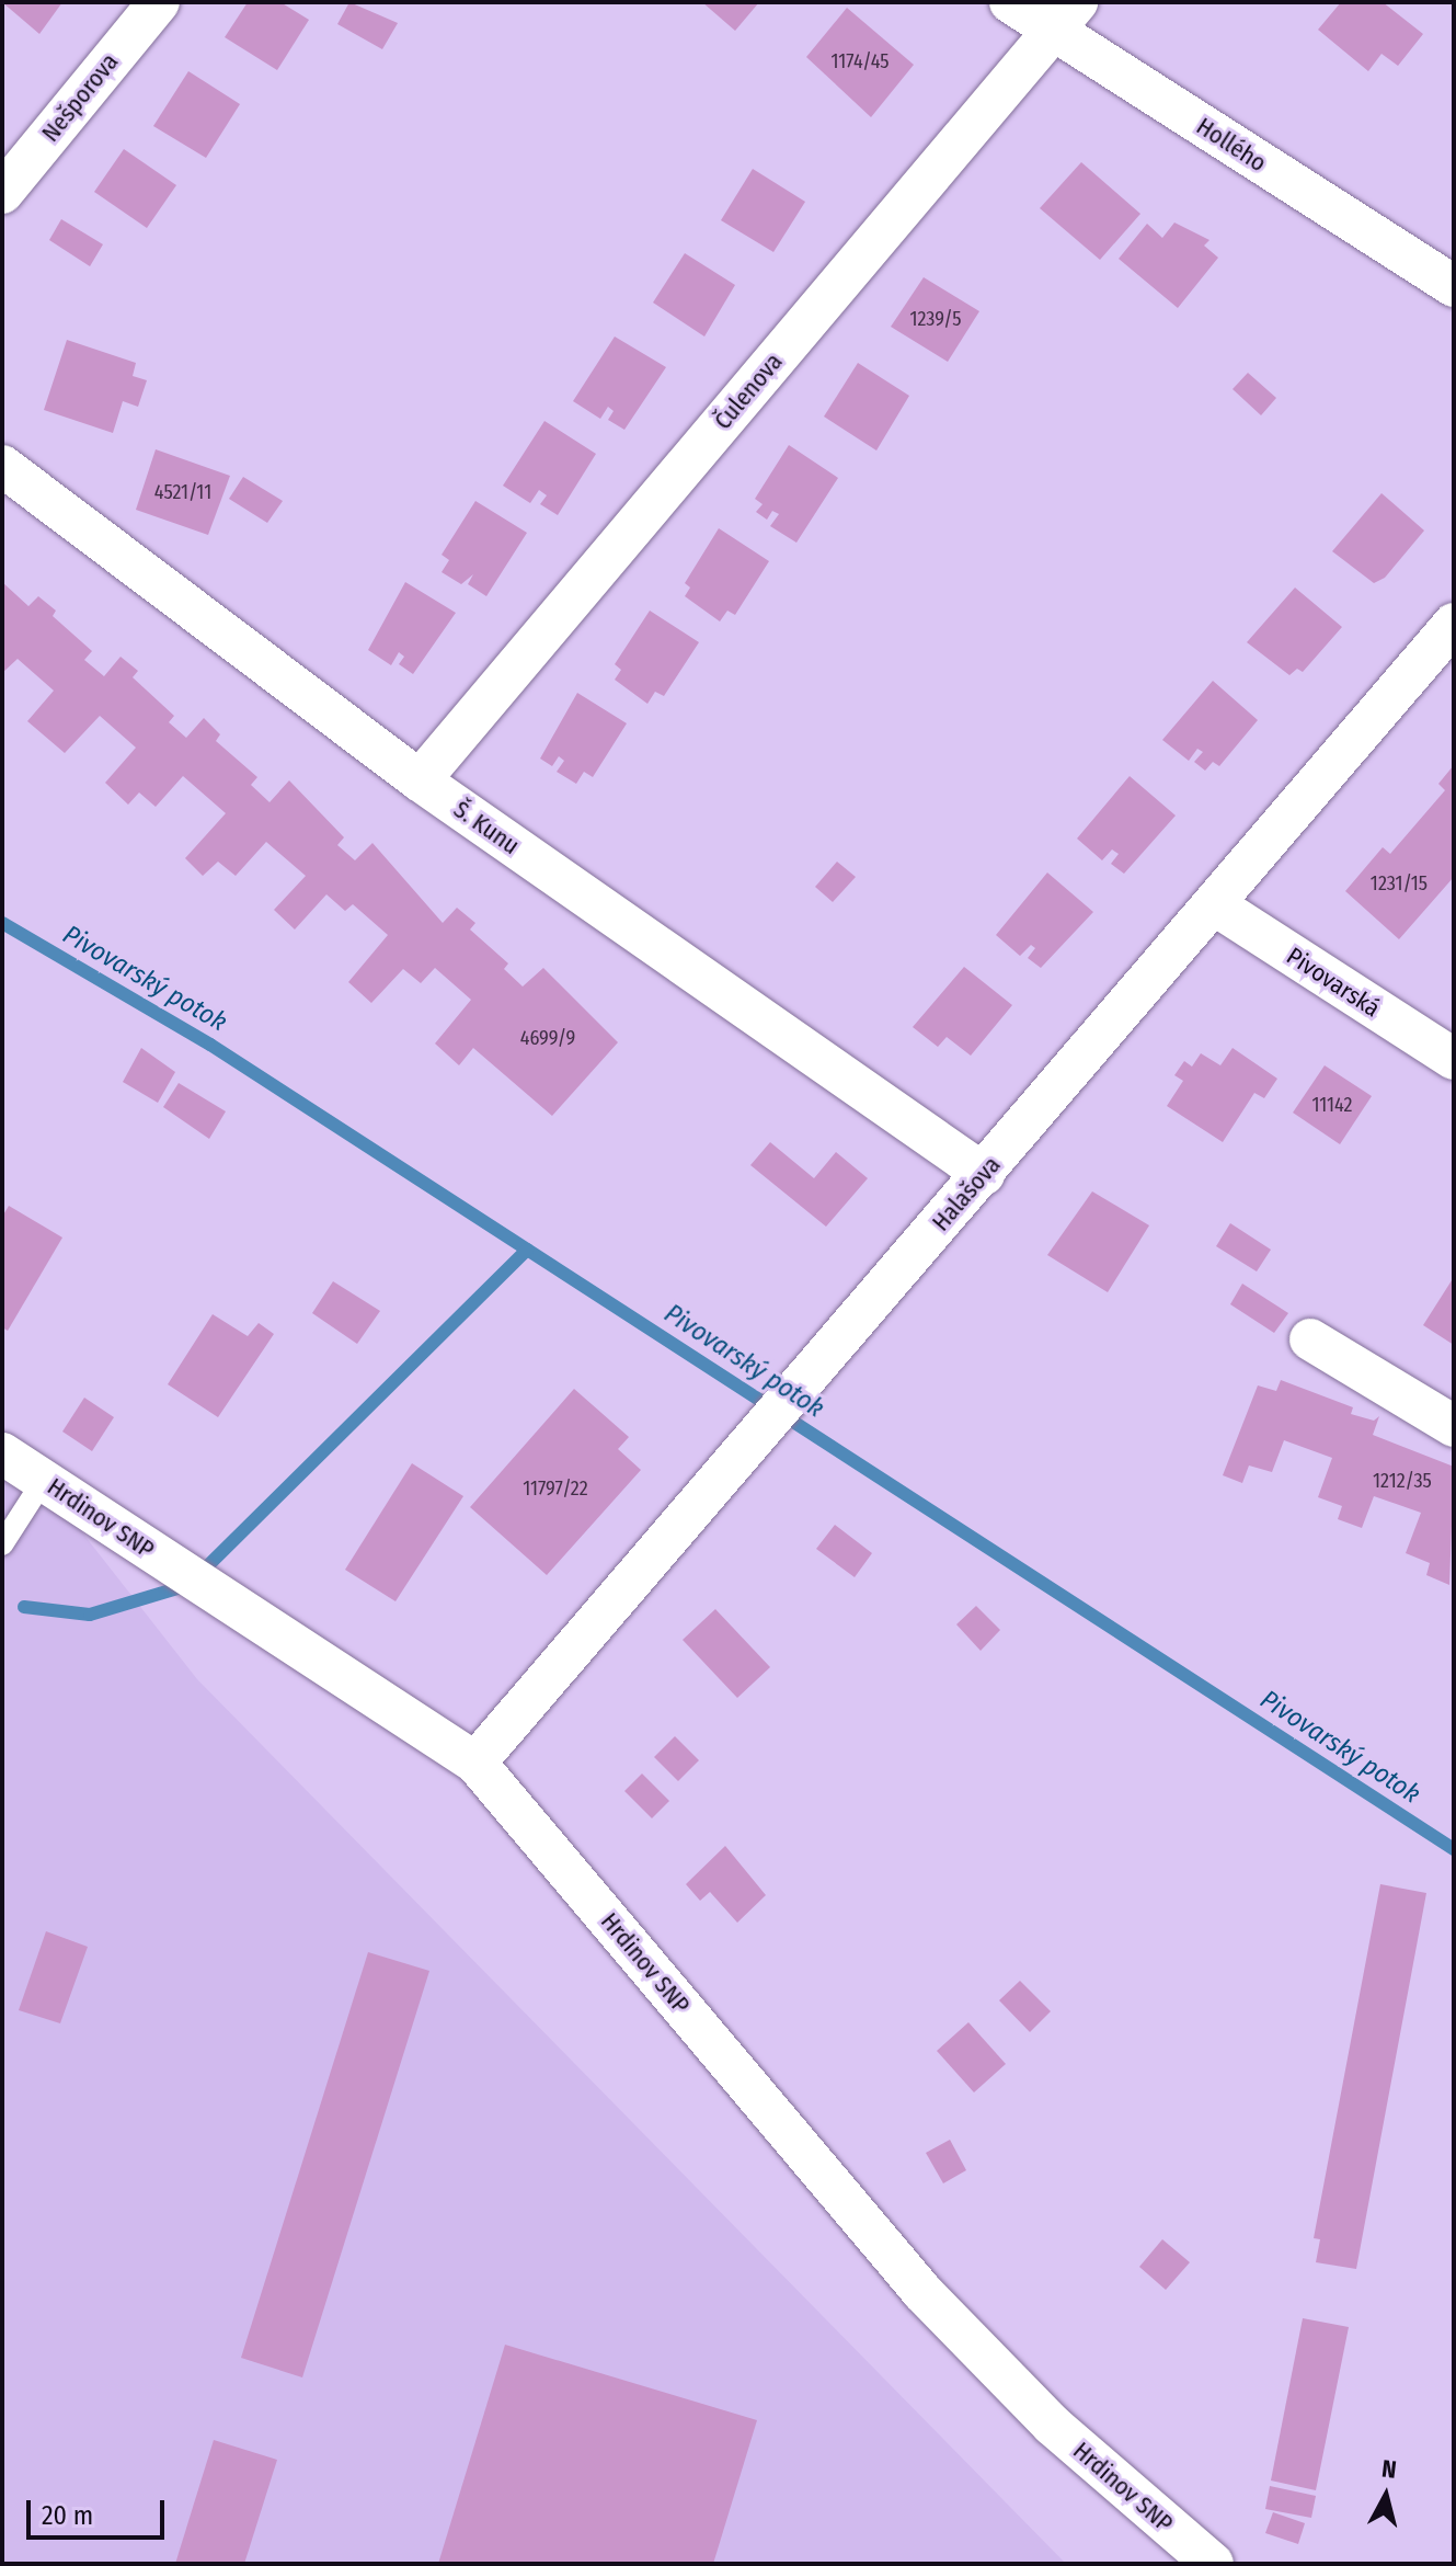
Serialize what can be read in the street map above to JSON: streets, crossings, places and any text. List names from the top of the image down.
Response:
{
  "streets": {
    "street": [
      "Nešporova",
      "Hollého",
      "Čulenova",
      "Š. Kunu",
      "Pivovarská",
      "Halašova",
      "Hrdinov SNP"
    ]
  },
  "crossings": [
    ["Hollého", "Čulenova"],
    ["Čulenova", "Š. Kunu"],
    ["Š. Kunu", "Halašova"],
    ["Pivovarská", "Halašova"],
    ["Halašova", "Hrdinov SNP"]
  ],
  "water": ["Pivovarský potok"],
  "house_numbers": [
    "1174/45",
    "1239/5",
    "4521/11",
    "1231/15",
    "4699/9",
    "11142",
    "1212/35",
    "11797/22"
  ],
  "scale_bar": "20 m",
  "north": "top"
}
